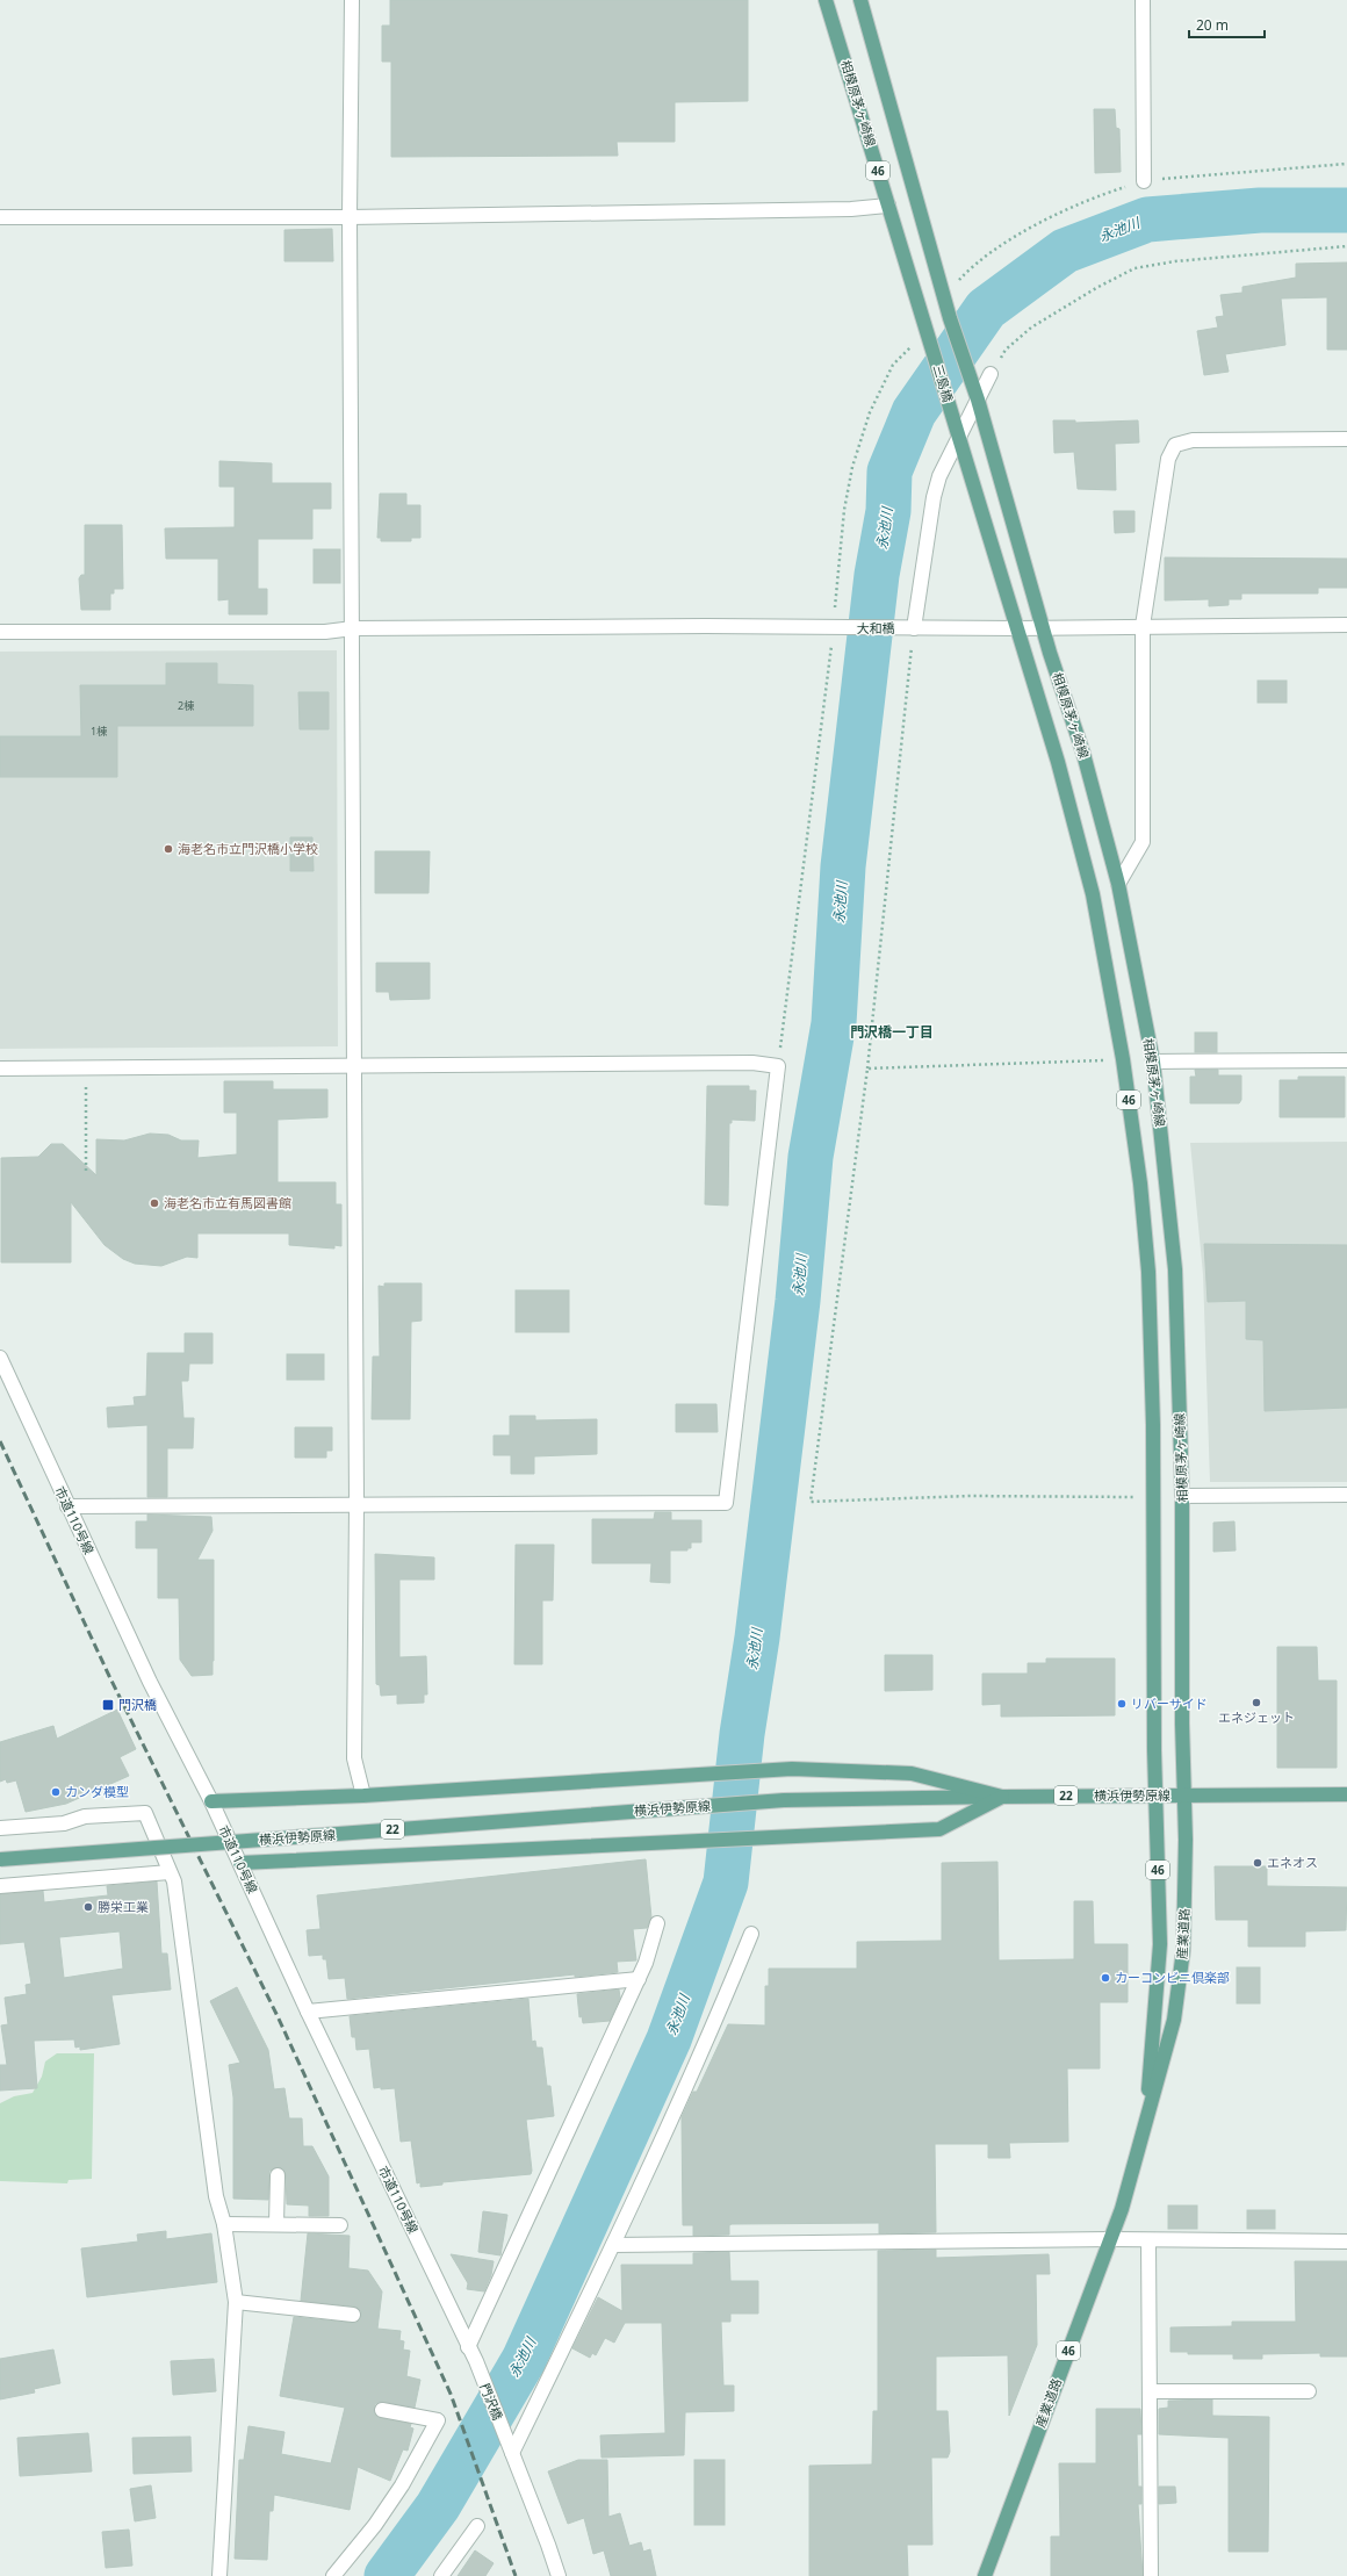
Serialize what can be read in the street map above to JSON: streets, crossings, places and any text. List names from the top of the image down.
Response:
{
  "streets": {
    "main road": [
      "相模原茅ヶ崎線",
      "46",
      "三島橋",
      "22",
      "横浜伊勢原線",
      "産業道路"
    ],
    "street": ["大和橋", "市道110号線", "門沢橋"]
  },
  "crossings": [
    ["相模原茅ヶ崎線", "三島橋"],
    ["相模原茅ヶ崎線", "大和橋"],
    ["相模原茅ヶ崎線", "横浜伊勢原線"],
    ["相模原茅ヶ崎線", "産業道路"],
    ["46", "三島橋"],
    ["市道110号線", "門沢橋"],
    ["横浜伊勢原線", "産業道路"]
  ],
  "districts": ["門沢橋一丁目"],
  "water": ["永池川"],
  "places": {
    "other": [
      "海老名市立門沢橋小学校",
      "海老名市立有馬図書館",
      "エネジェット",
      "リバーサイド",
      "カンダ模型",
      "エネオス",
      "勝栄工業",
      "カーコンビニ倶楽部"
    ],
    "transit": ["門沢橋"]
  },
  "house_numbers": ["2棟", "1棟"],
  "scale_bar": "20 m"
}
